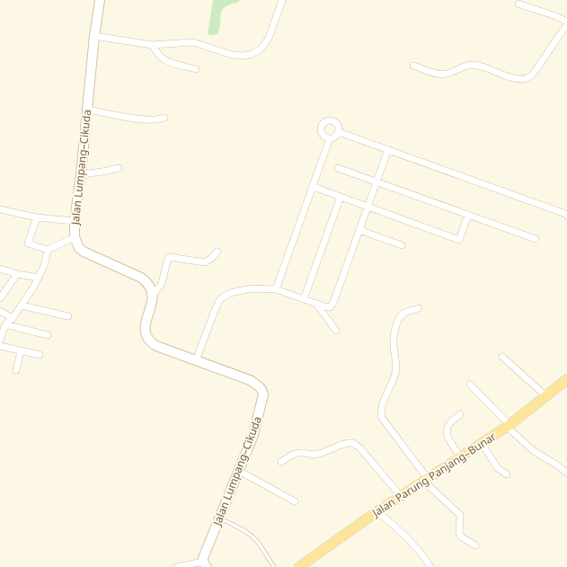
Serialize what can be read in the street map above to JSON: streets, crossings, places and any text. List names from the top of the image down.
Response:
{
  "streets": {
    "main road": ["Jalan Parung Panjang–Bunar"],
    "street": ["Jalan Lumpang–Cikuda"]
  }
}
